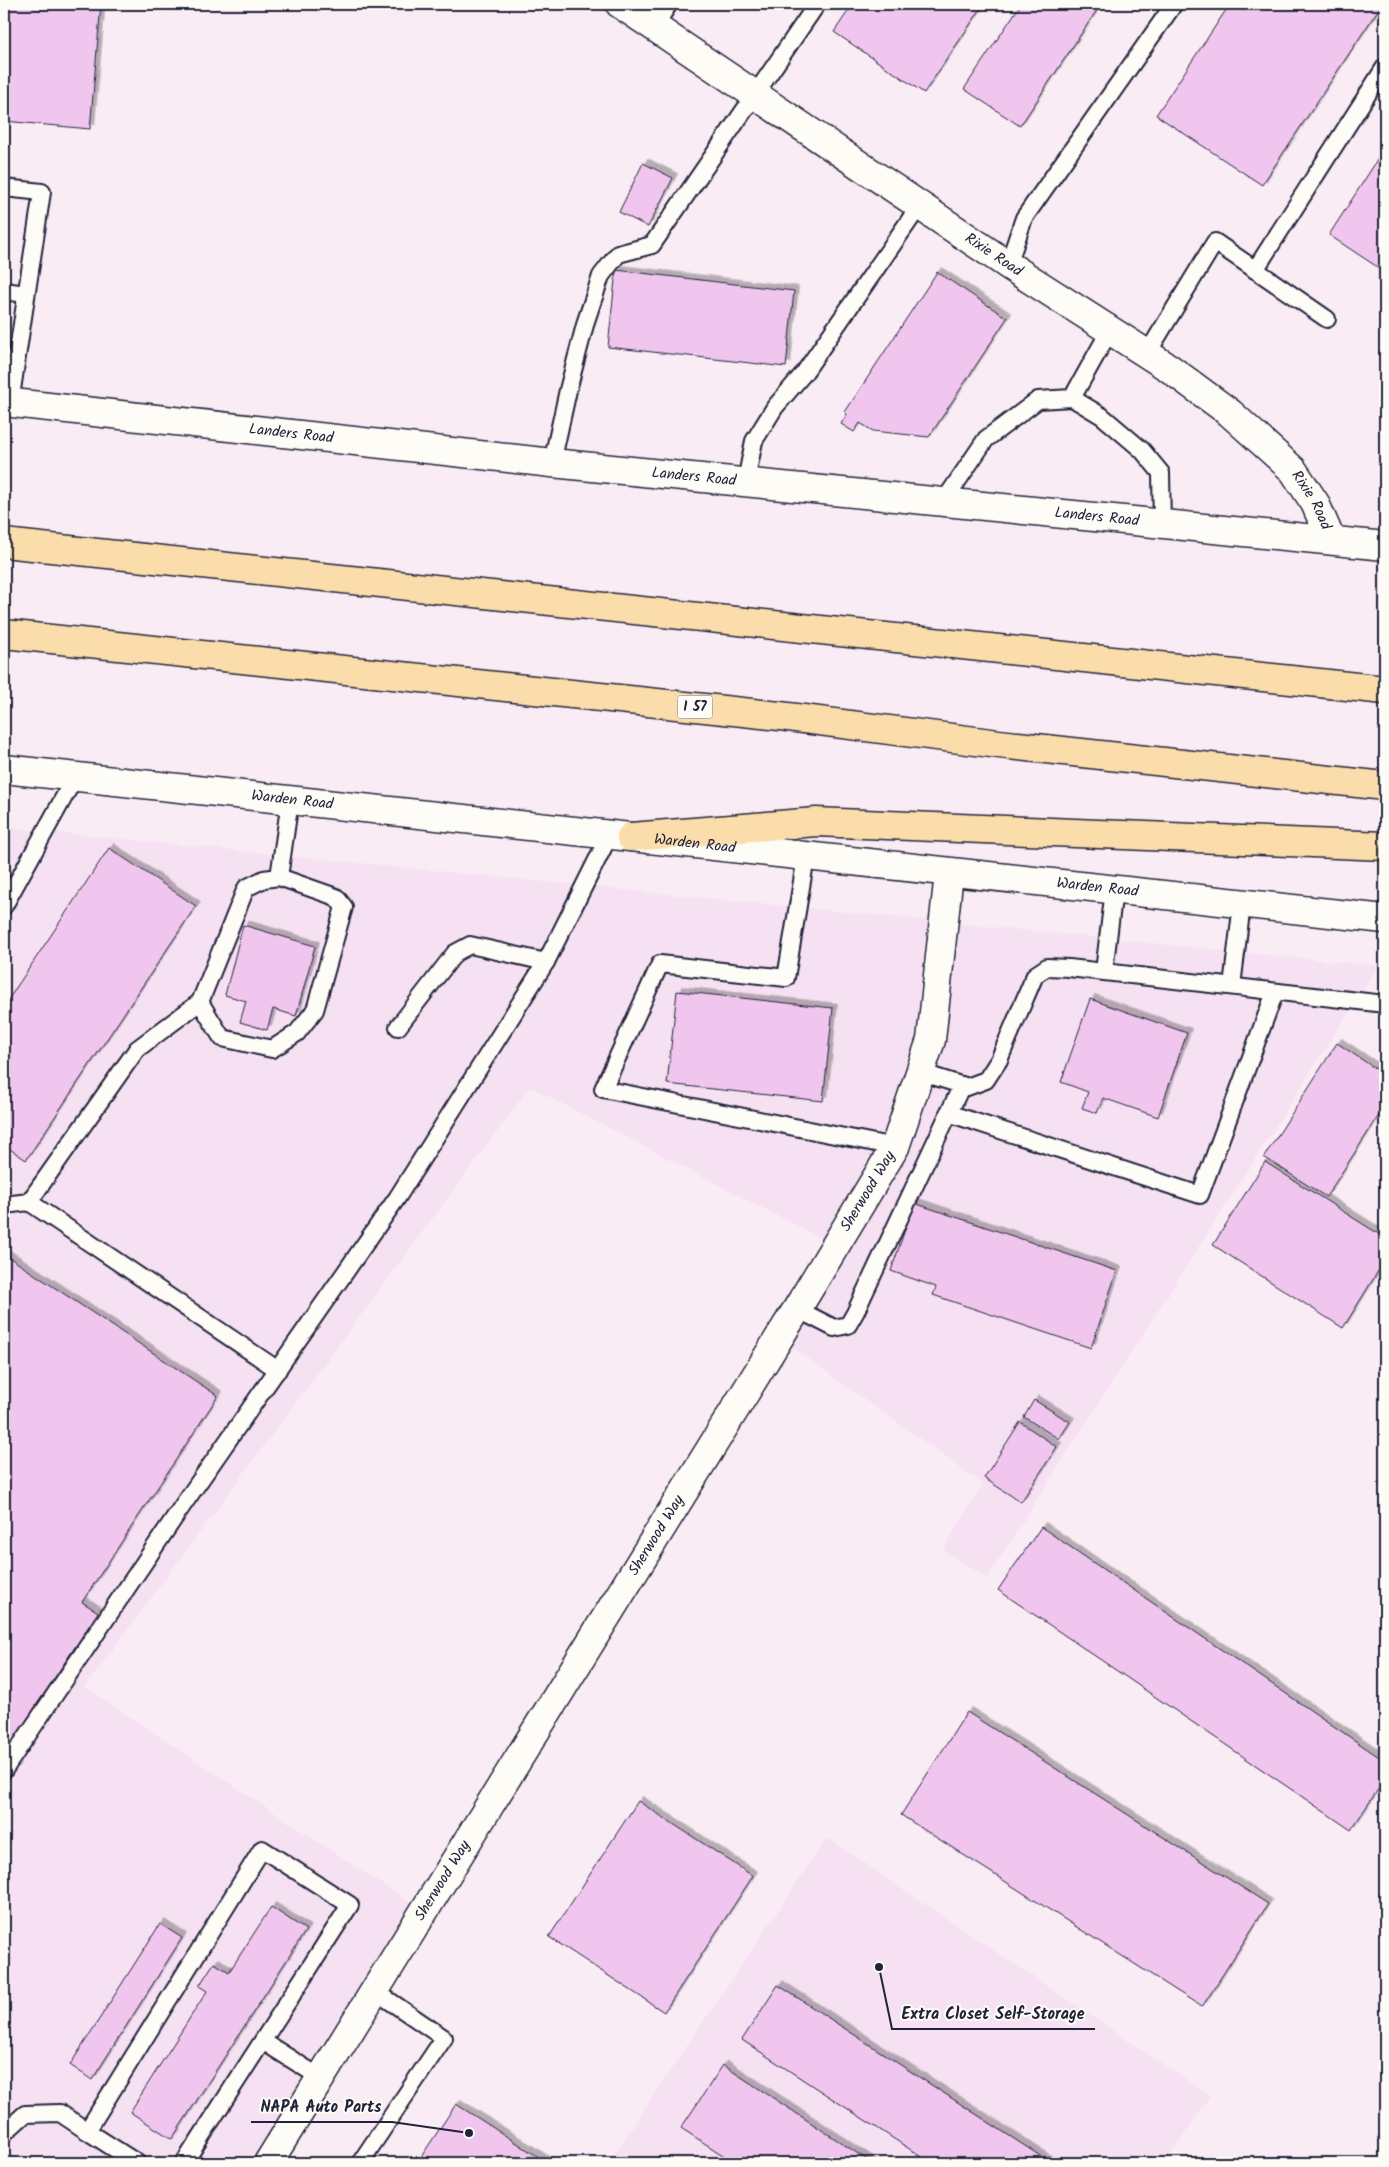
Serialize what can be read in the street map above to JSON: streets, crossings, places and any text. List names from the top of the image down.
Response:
{
  "streets": {
    "highway": ["I 57"],
    "main road": [
      "Rixie Road",
      "Landers Road",
      "Warden Road",
      "Sherwood Way"
    ]
  },
  "crossings": [
    ["Rixie Road", "Landers Road"],
    ["Warden Road", "Sherwood Way"]
  ],
  "places": ["Extra Closet Self-Storage", "NAPA Auto Parts"]
}
